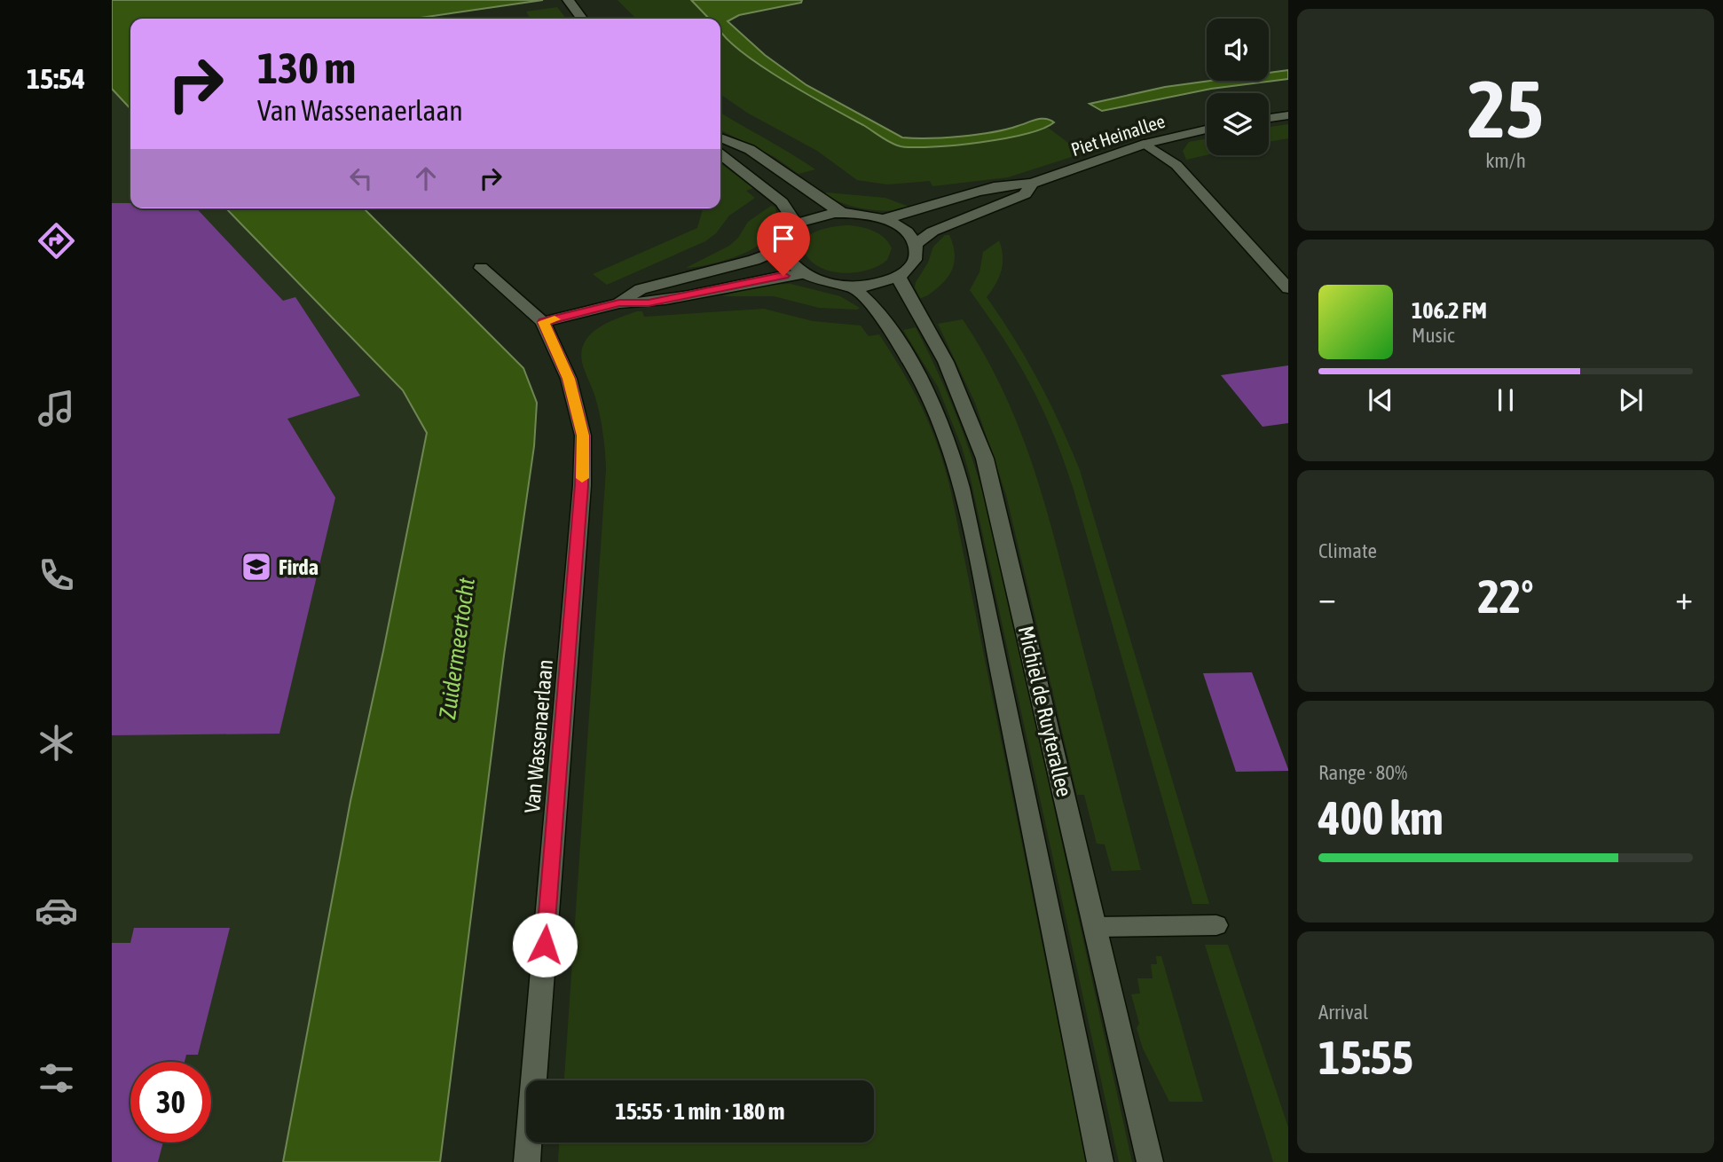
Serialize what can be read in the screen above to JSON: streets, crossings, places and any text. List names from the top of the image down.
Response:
{
  "streets": {
    "main road": ["Piet Heinallee", "Michiel de Ruyterallee", "Van Wassenaerlaan"]
  },
  "water": ["Zuidermeertocht"],
  "places": {
    "school or university": ["Firda"]
  },
  "page": {
    "tabs": "15:54",
    "tile": [
      ["25", "km/h"],
      "Climate",
      ["Range · 80%", "400 km"],
      ["Arrival", "15:55"]
    ],
    "turn": ["130 m", "Van Wassenaerlaan"],
    "song": ["106.2 FM", "Music"],
    "heat": ["−", "22°", "+"],
    "limit": "30",
    "trip": "15:55 · 1 min · 180 m"
  }
}
